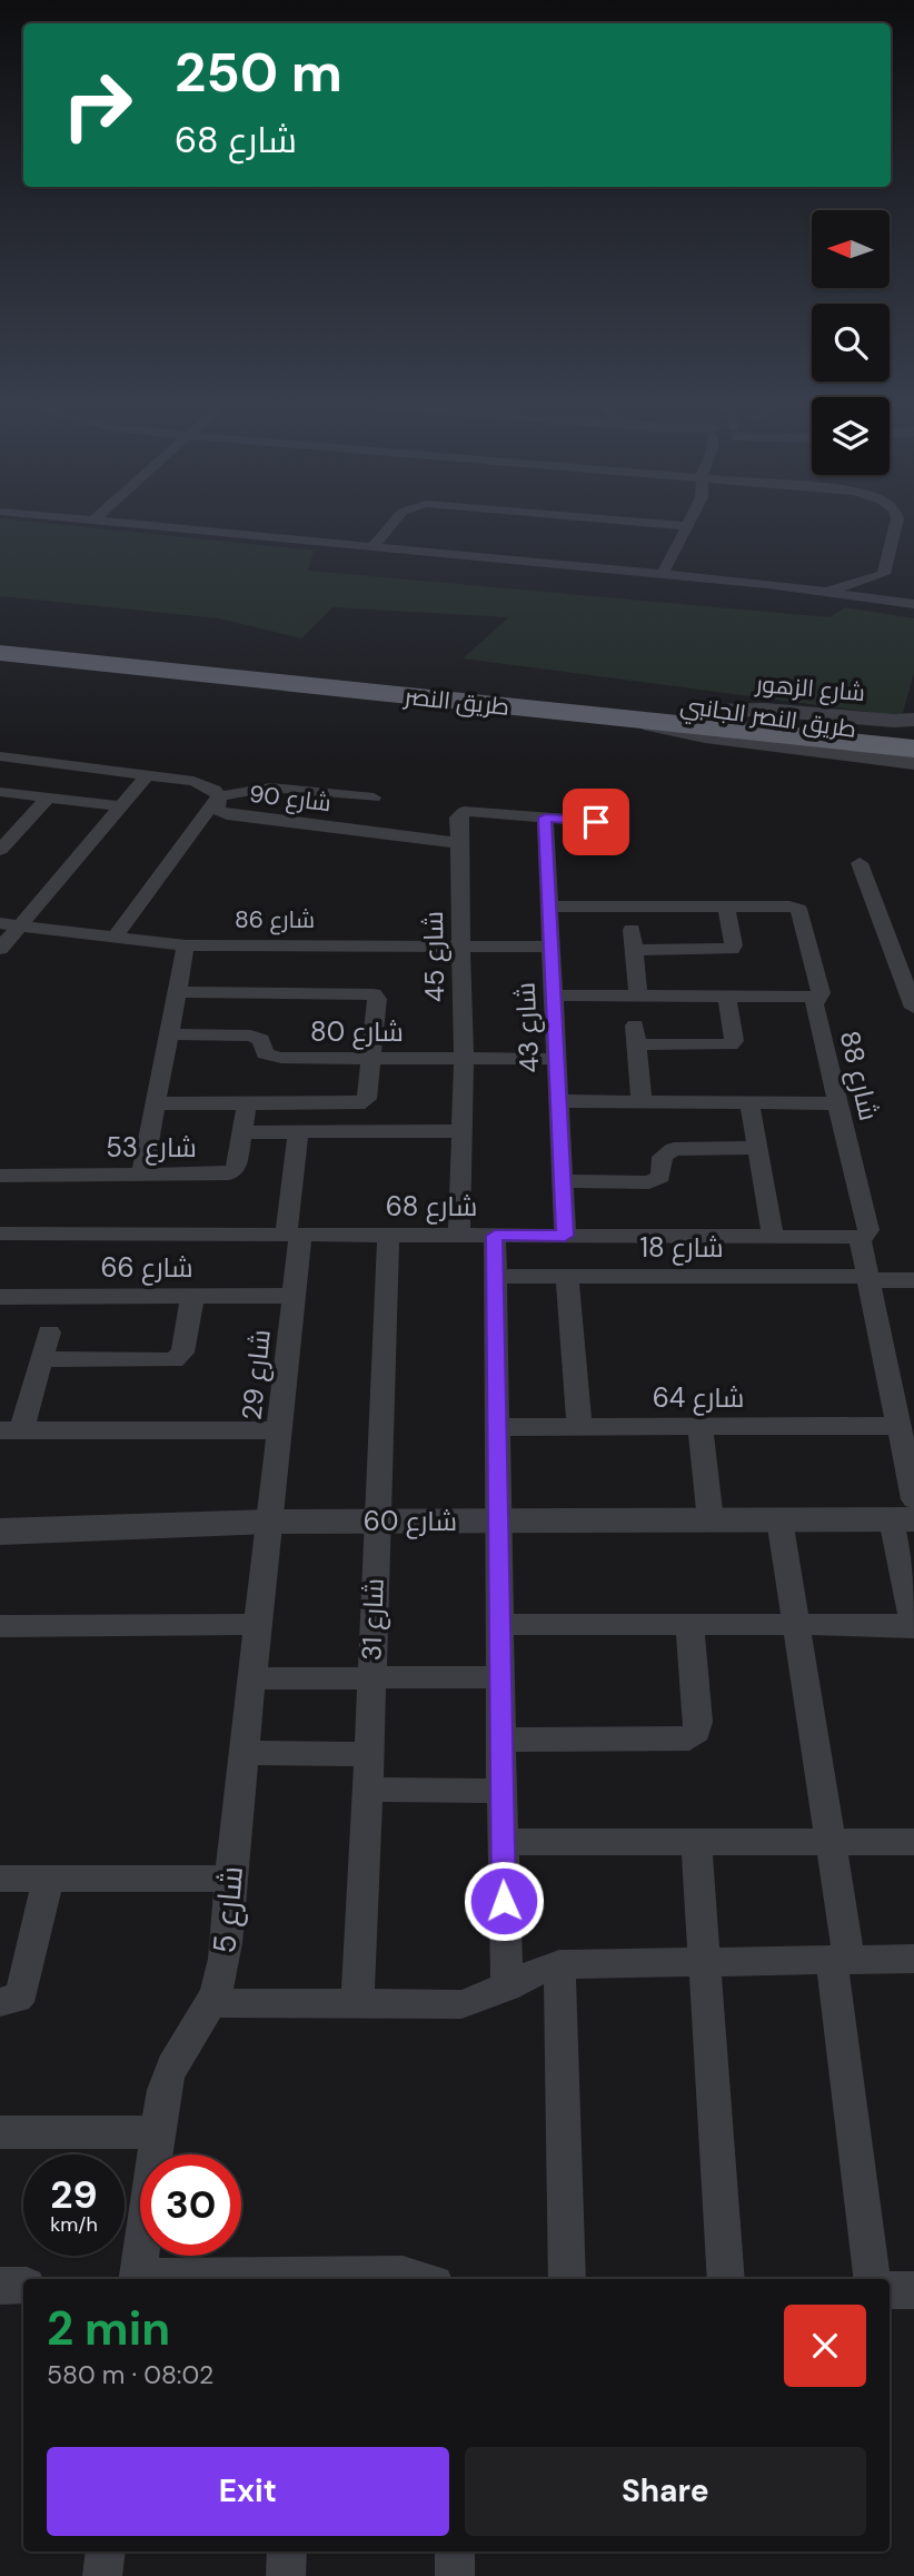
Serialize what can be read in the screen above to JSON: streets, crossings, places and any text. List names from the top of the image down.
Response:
{
  "streets": {
    "highway": ["طريق النصر"],
    "street": [
      "شارع الزهور",
      "طريق النصر الجانبي",
      "شارع 90",
      "شارع 86",
      "شارع 45",
      "شارع 43",
      "شارع 80",
      "شارع 88",
      "شارع 53",
      "شارع 68",
      "شارع 18",
      "شارع 66",
      "شارع 29",
      "شارع 64",
      "شارع 60",
      "شارع 31",
      "شارع 5"
    ]
  },
  "crossings": [
    ["شارع الزهور", "طريق النصر"],
    ["طريق النصر", "طريق النصر الجانبي"],
    ["شارع 90", "شارع 45"],
    ["شارع 86", "شارع 45"],
    ["شارع 86", "شارع 43"],
    ["شارع 45", "شارع 43"],
    ["شارع 45", "شارع 80"],
    ["شارع 45", "شارع 68"],
    ["شارع 43", "شارع 80"],
    ["شارع 43", "شارع 88"],
    ["شارع 43", "شارع 68"],
    ["شارع 88", "شارع 68"],
    ["شارع 88", "شارع 18"],
    ["شارع 88", "شارع 64"],
    ["شارع 88", "شارع 60"],
    ["شارع 68", "شارع 29"],
    ["شارع 68", "شارع 31"],
    ["شارع 66", "شارع 29"],
    ["شارع 29", "شارع 60"],
    ["شارع 29", "شارع 5"],
    ["شارع 60", "شارع 31"],
    ["شارع 60", "شارع 5"]
  ],
  "north": "left",
  "page": {
    "turn": ["250 m", "شارع 68"],
    "speed": "29 km/h",
    "limit": "30",
    "heading": ["2 min", "580 m · 08:02"],
    "buttons": ["Exit", "Share"]
  }
}
